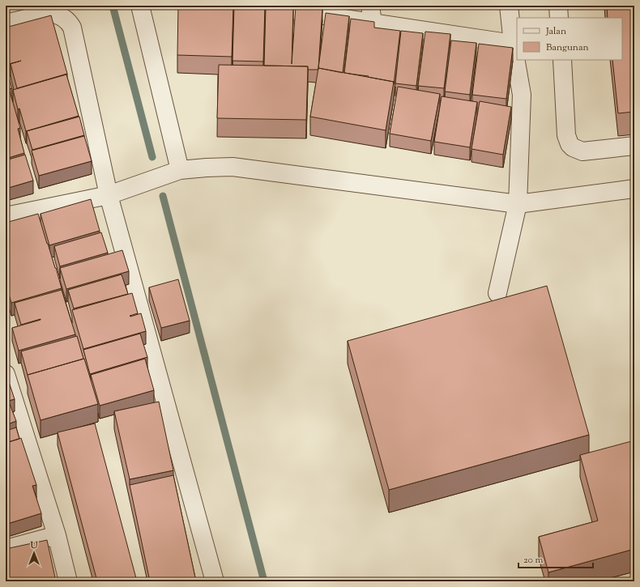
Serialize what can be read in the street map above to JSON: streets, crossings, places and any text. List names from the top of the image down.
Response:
{
  "legend": ["Jalan", "Bangunan"],
  "scale_bar": "20 m",
  "north": "top"
}
